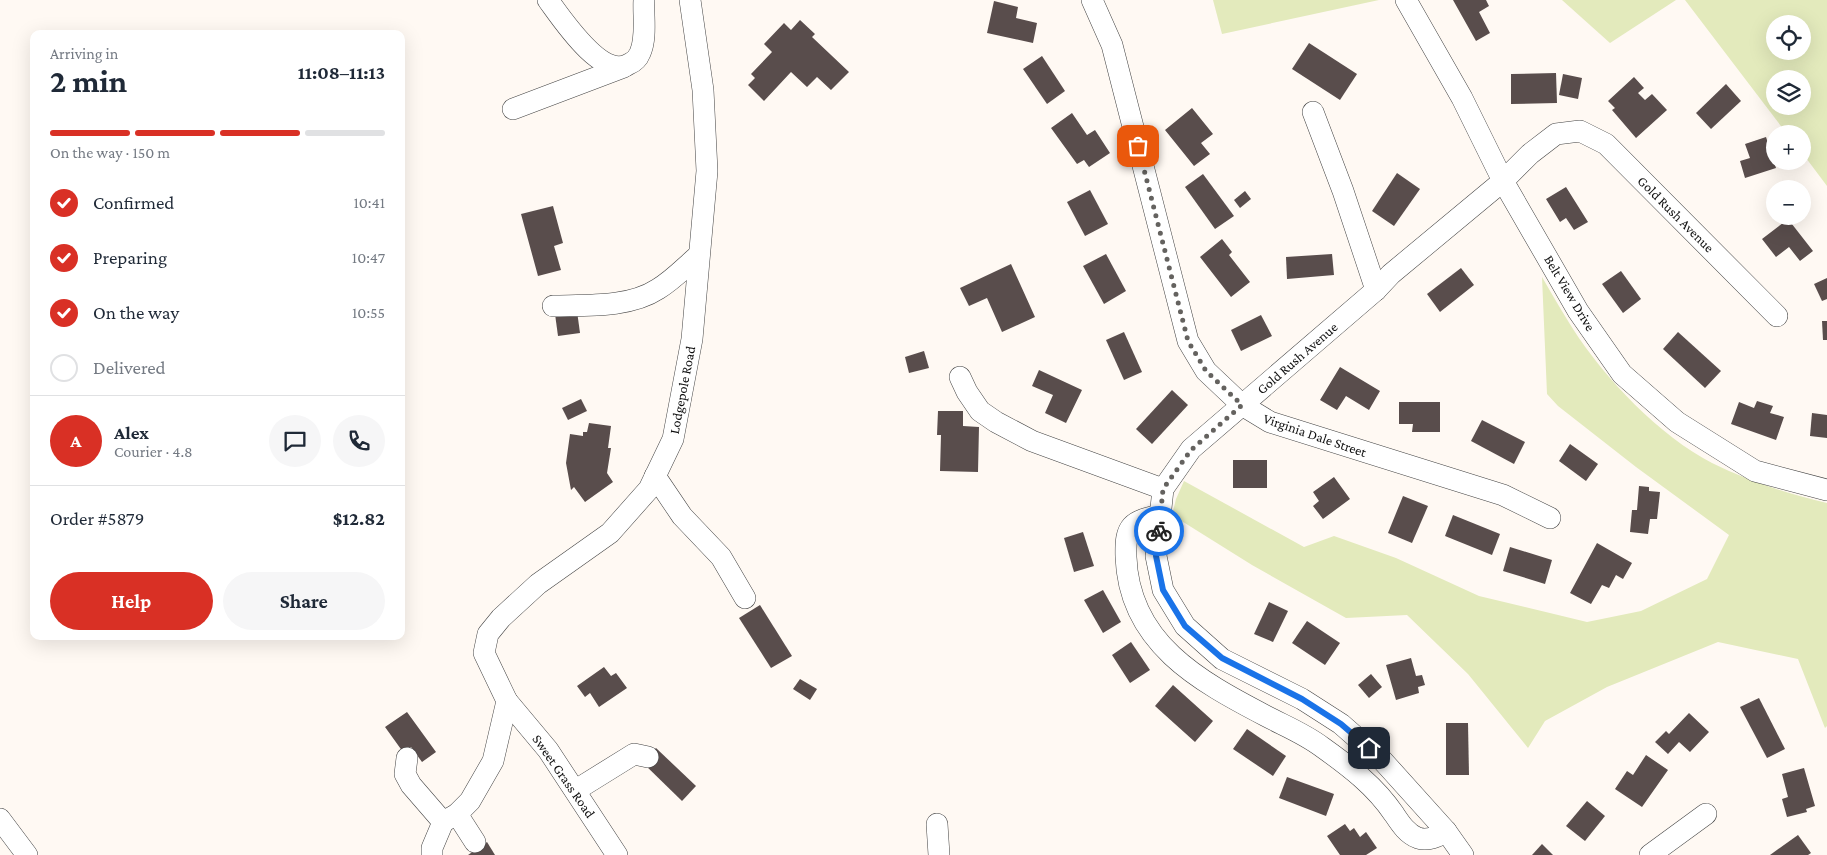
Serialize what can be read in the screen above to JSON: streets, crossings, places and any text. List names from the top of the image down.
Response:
{
  "streets": {
    "street": [
      "Gold Rush Avenue",
      "Belt View Drive",
      "Lodgepole Road",
      "Virginia Dale Street",
      "Sweet Grass Road"
    ]
  },
  "crossings": [
    ["Gold Rush Avenue", "Belt View Drive"],
    ["Gold Rush Avenue", "Virginia Dale Street"],
    ["Lodgepole Road", "Sweet Grass Road"]
  ],
  "page": {
    "map_buttons": ["+", "−"],
    "heading": ["2 min", "Arriving in", "11:08–11:13"],
    "panel": [
      "Alex",
      "Courier · 4.8",
      "Order #5879",
      "$12.82"
    ],
    "bar": "On the way · 150 m",
    "list": [
      ["Confirmed", "10:41"],
      ["Preparing", "10:47"],
      ["On the way", "10:55"],
      "Delivered"
    ],
    "round": "A",
    "buttons": ["Help", "Share"]
  }
}
